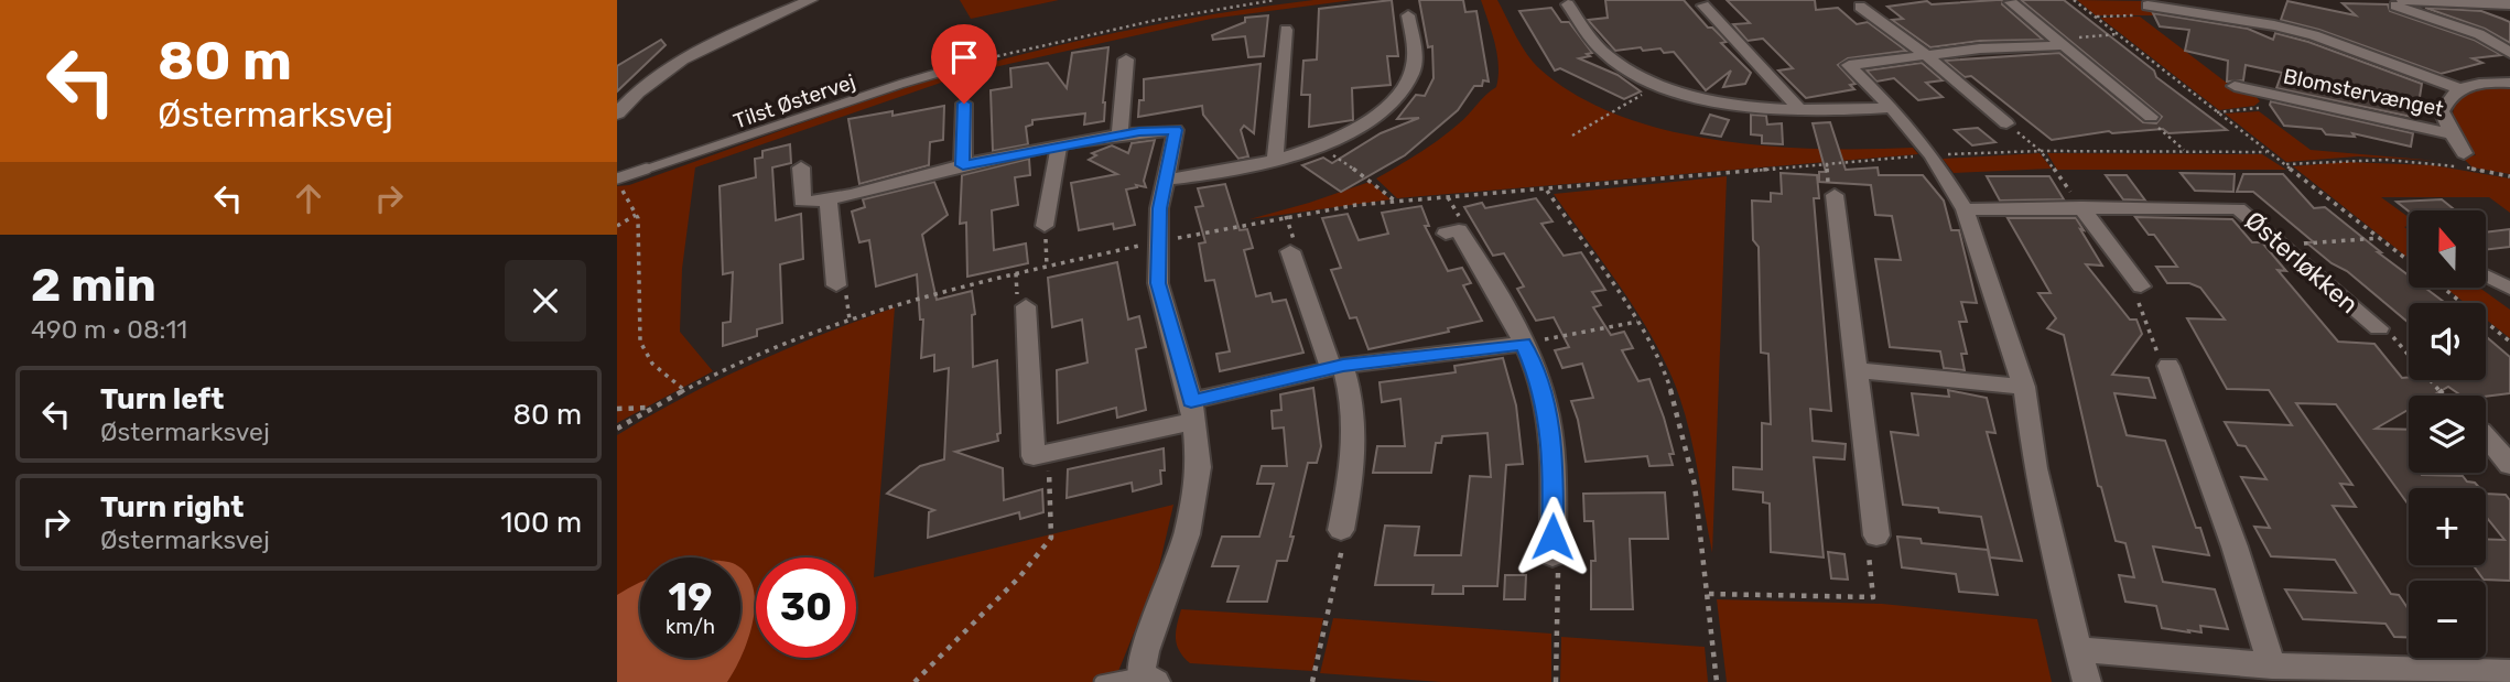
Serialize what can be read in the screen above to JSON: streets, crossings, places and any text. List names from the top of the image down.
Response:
{
  "streets": {
    "street": ["Blomstervænget", "Østerløkken"],
    "lane": ["Tilst Østervej"]
  },
  "north": "top",
  "page": {
    "turn": ["80 m", "Østermarksvej"],
    "map_buttons": ["+", "−"],
    "heading": ["2 min", "490 m · 08:11"],
    "list": [
      {
        "name": "Turn left",
        "note": "Østermarksvej",
        "value": "80 m"
      },
      {
        "name": "Turn right",
        "note": "Østermarksvej",
        "value": "100 m"
      }
    ],
    "speed": "19 km/h",
    "limit": "30"
  }
}
